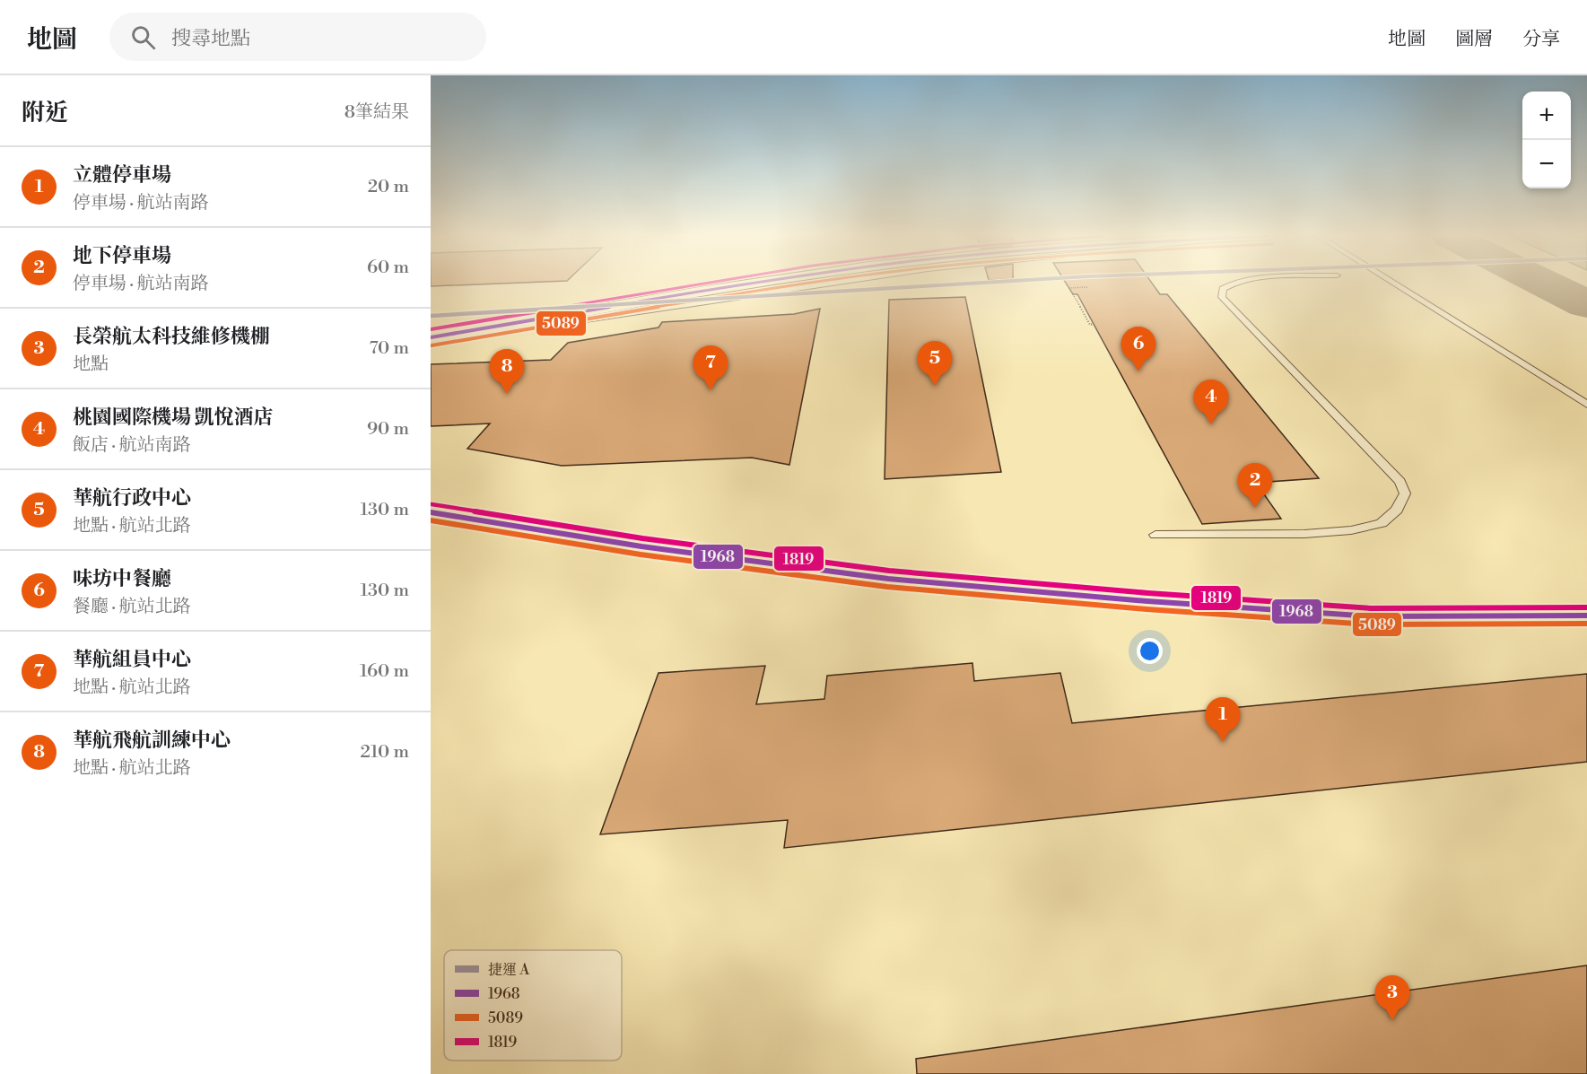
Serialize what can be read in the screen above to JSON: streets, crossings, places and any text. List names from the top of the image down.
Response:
{
  "lines": [
    "metro line A",
    "transit line 1968",
    "transit line 5089",
    "transit line 1819"
  ],
  "legend": [
    "捷運 A",
    "1968",
    "5089",
    "1819"
  ],
  "page": {
    "header": "地圖",
    "search": "搜尋地點",
    "nav": ["地圖", "圖層", "分享"],
    "heading": ["附近", "8筆結果"],
    "map_buttons": ["+", "−"],
    "list": [
      {
        "mark": "1",
        "name": "立體停車場",
        "note": "停車場 · 航站南路",
        "value": "20 m"
      },
      {
        "mark": "2",
        "name": "地下停車場",
        "note": "停車場 · 航站南路",
        "value": "60 m"
      },
      {
        "mark": "3",
        "name": "長榮航太科技維修機棚",
        "note": "地點",
        "value": "70 m"
      },
      {
        "mark": "4",
        "name": "桃園國際機場 凱悅酒店",
        "note": "飯店 · 航站南路",
        "value": "90 m"
      },
      {
        "mark": "5",
        "name": "華航行政中心",
        "note": "地點 · 航站北路",
        "value": "130 m"
      },
      {
        "mark": "6",
        "name": "味坊中餐廳",
        "note": "餐廳 · 航站北路",
        "value": "130 m"
      },
      {
        "mark": "7",
        "name": "華航組員中心",
        "note": "地點 · 航站北路",
        "value": "160 m"
      },
      {
        "mark": "8",
        "name": "華航飛航訓練中心",
        "note": "地點 · 航站北路",
        "value": "210 m"
      }
    ],
    "pins": [
      "6",
      "5",
      "7",
      "8",
      "4",
      "2",
      "1",
      "3"
    ]
  }
}
